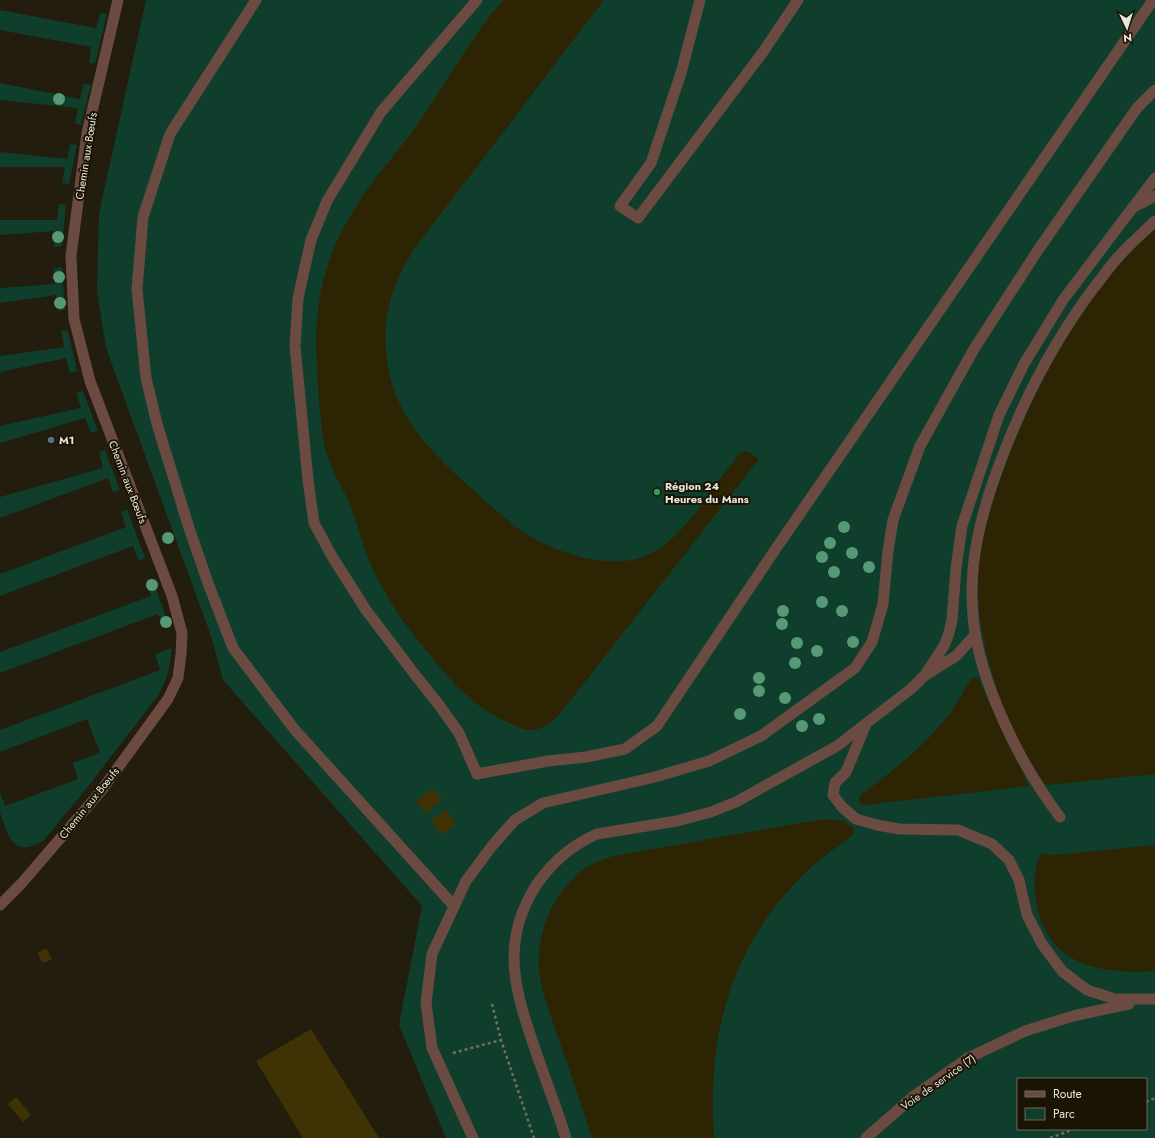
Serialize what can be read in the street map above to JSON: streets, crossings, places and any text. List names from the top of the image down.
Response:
{
  "streets": {
    "street": ["Chemin aux Bœufs", "Voie de service (7)"]
  },
  "places": ["M1", "Région 24 Heures du Mans"],
  "legend": ["Route", "Parc"],
  "north": "bottom"
}
